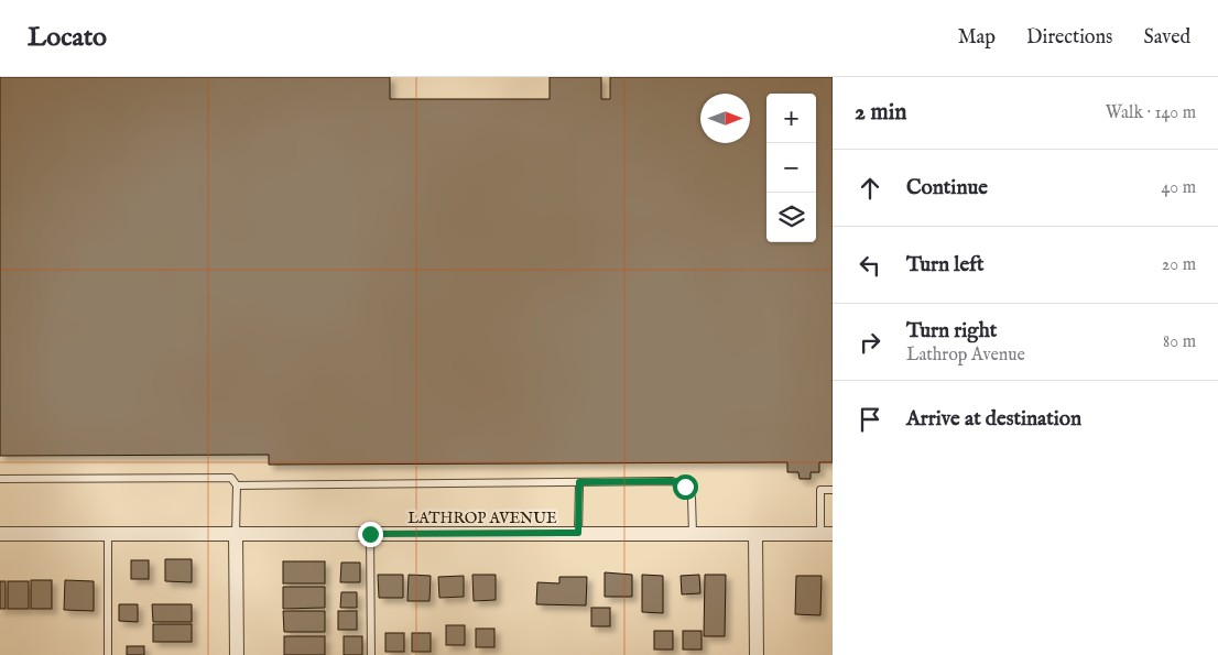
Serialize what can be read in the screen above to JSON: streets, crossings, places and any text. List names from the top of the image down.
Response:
{
  "streets": {
    "street": ["LATHROP AVENUE"]
  },
  "north": "right",
  "page": {
    "header": "Locato",
    "nav": ["Map", "Directions", "Saved"],
    "heading": ["2 min", "Walk · 140 m"],
    "map_buttons": ["+", "−"],
    "list": [
      ["Continue", "40 m"],
      ["Turn left", "20 m"],
      ["Turn right", "Lathrop Avenue", "80 m"],
      "Arrive at destination"
    ]
  }
}
